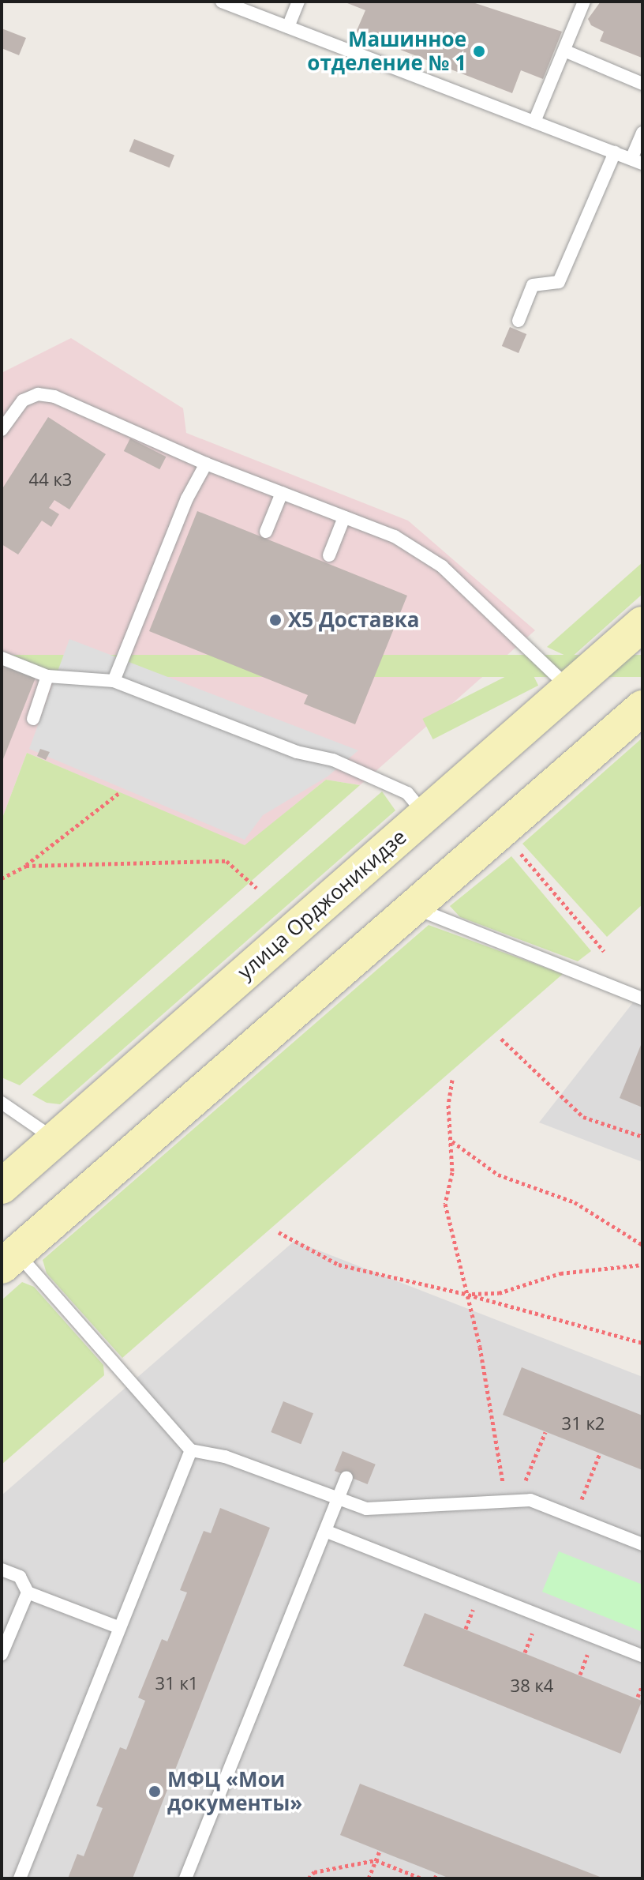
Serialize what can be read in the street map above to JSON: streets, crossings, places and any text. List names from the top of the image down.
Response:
{
  "streets": {
    "street": ["улица Орджоникидзе"]
  },
  "places": ["Машинное отделение № 1", "X5 Доставка", "МФЦ «Мои документы»"],
  "house_numbers": [
    "44 к3",
    "31 к2",
    "31 к1",
    "38 к4"
  ]
}
